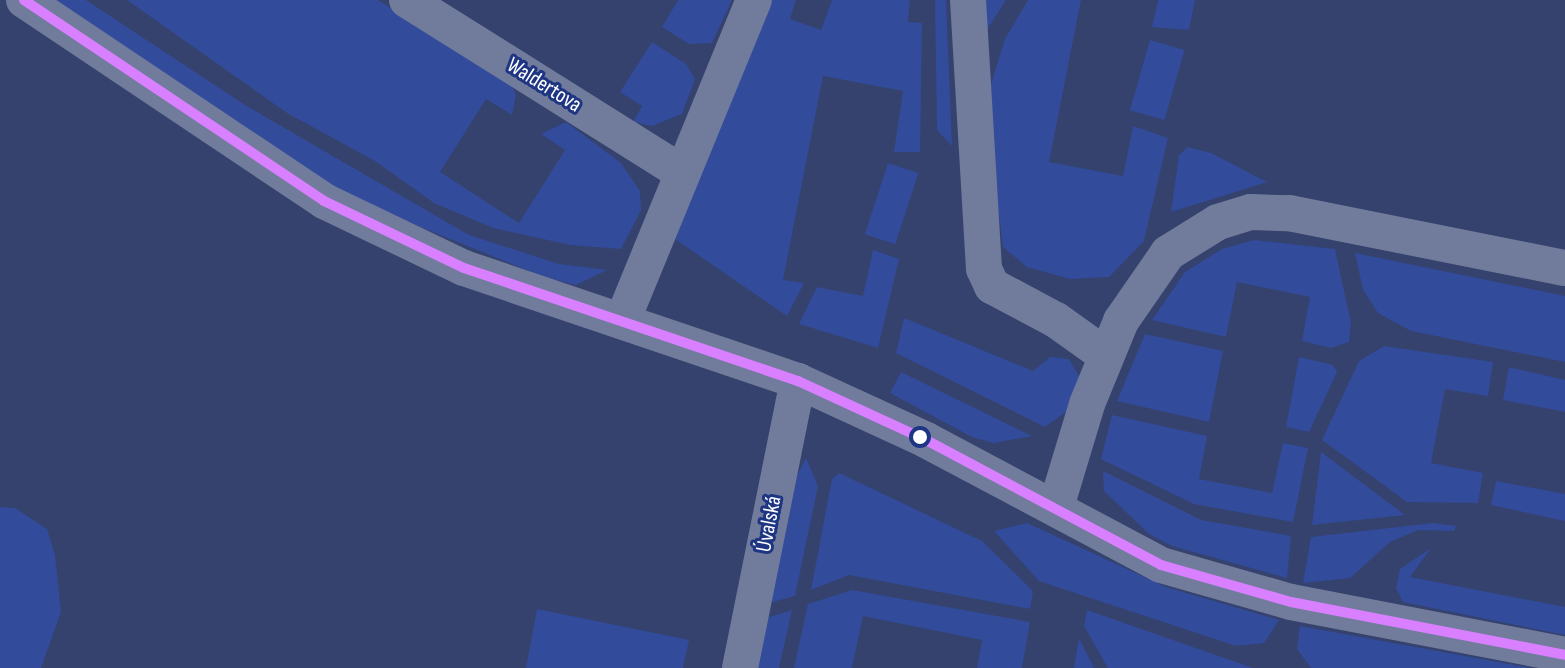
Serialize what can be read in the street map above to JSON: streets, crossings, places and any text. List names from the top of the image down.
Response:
{
  "streets": {
    "street": ["Waldertova", "Úvalská"]
  }
}
